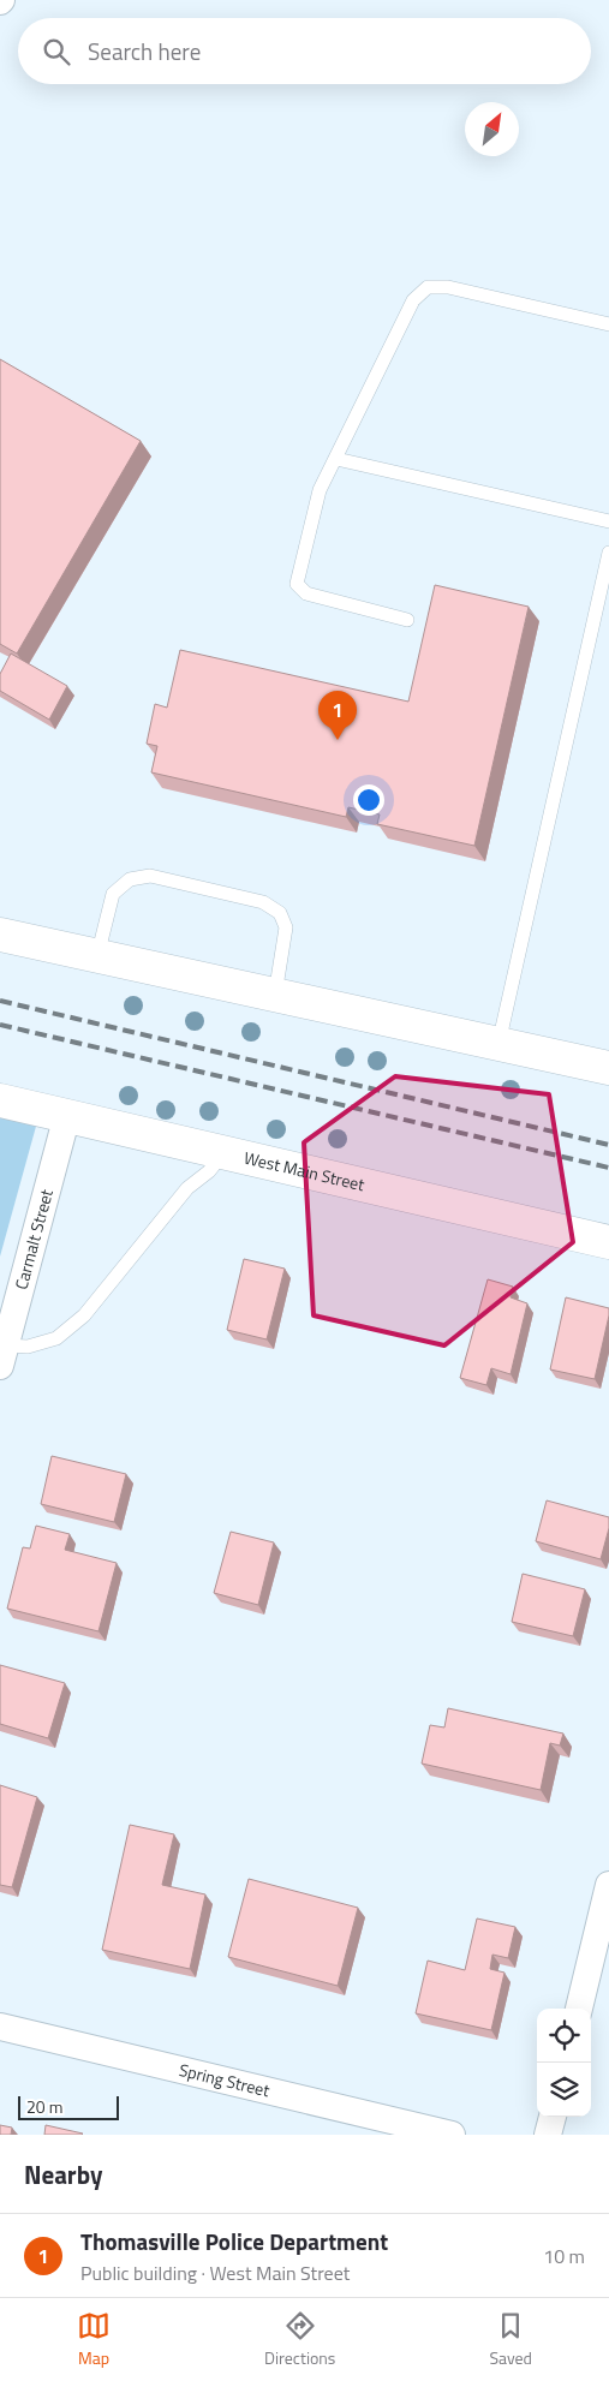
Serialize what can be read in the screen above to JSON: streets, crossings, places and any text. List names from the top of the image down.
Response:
{
  "streets": {
    "main road": ["West Main Street"],
    "street": ["Carmalt Street", "Spring Street"]
  },
  "crossings": [
    ["West Main Street", "Carmalt Street"]
  ],
  "scale_bar": "20 m",
  "north": "top right",
  "page": {
    "search": "Search here",
    "pins": "1",
    "scale": "20 m",
    "heading": "Nearby",
    "list": [
      {
        "mark": "1",
        "name": "Thomasville Police Department",
        "note": "Public building · West Main Street",
        "value": "10 m"
      }
    ],
    "nav": ["Map", "Directions", "Saved"]
  }
}
